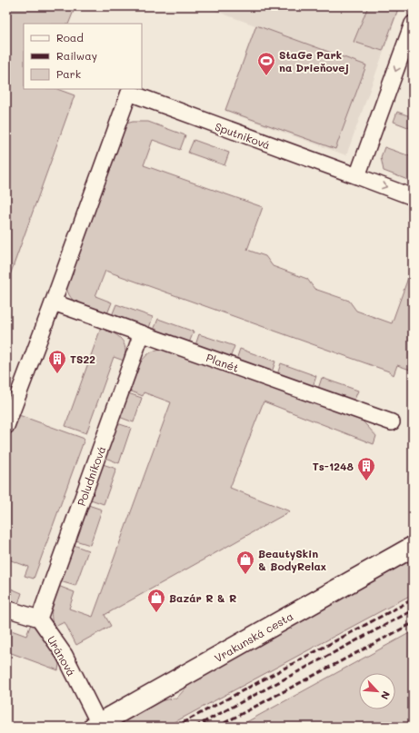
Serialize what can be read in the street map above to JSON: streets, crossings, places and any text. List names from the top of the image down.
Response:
{
  "streets": {
    "main road": ["Vrakunská cesta"],
    "street": [
      "Sputniková",
      "Planét",
      "Poludníková",
      "Uránová"
    ]
  },
  "crossings": [
    ["Sputniková", "Planét"],
    ["Planét", "Poludníková"],
    ["Poludníková", "Uránová"],
    ["Vrakunská cesta", "Uránová"]
  ],
  "places": {
    "sports": ["StaGe Park na Drieňovej"],
    "building": ["TS22", "Ts-1248"],
    "shop": ["BeautySkin & BodyRelax", "Bazár R & R"]
  },
  "legend": ["Road", "Railway", "Park"],
  "north": "bottom right"
}
